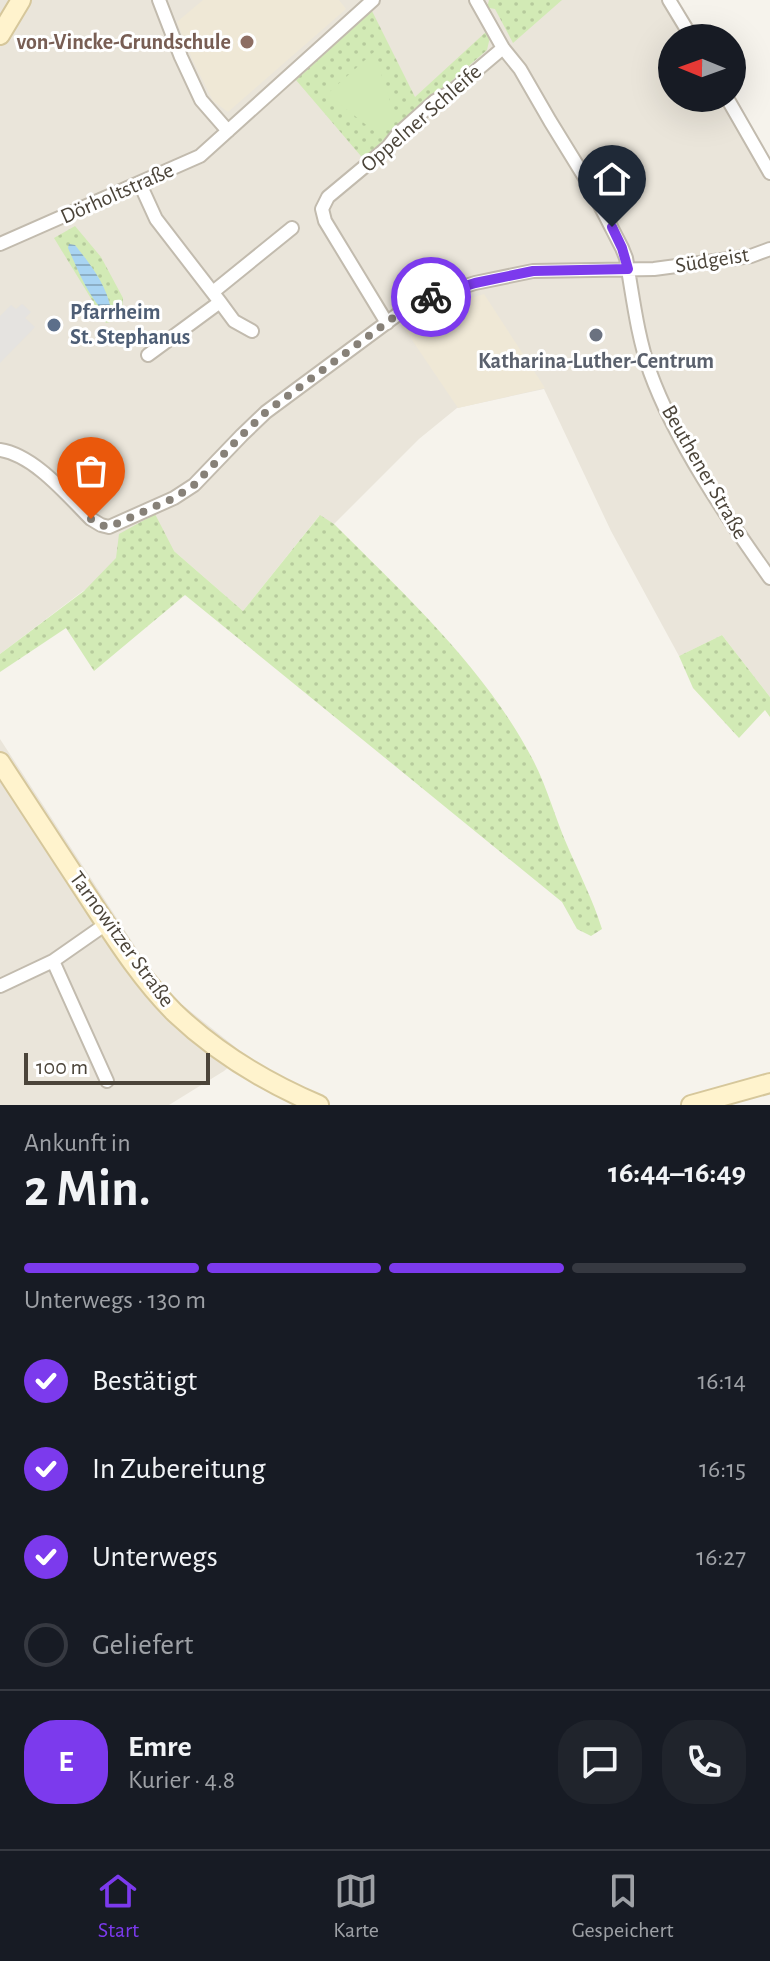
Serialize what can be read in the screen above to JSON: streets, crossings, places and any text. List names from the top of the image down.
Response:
{
  "streets": {
    "main road": ["Tarnowitzer Straße"],
    "street": [
      "Oppelner Schleife",
      "Dörholtstraße",
      "Südgeist",
      "Beuthener Straße"
    ]
  },
  "crossings": [
    ["Oppelner Schleife", "Südgeist"],
    ["Oppelner Schleife", "Beuthener Straße"],
    ["Südgeist", "Beuthener Straße"]
  ],
  "places": ["von-Vincke-Grundschule", "Pfarrheim St. Stephanus", "Katharina-Luther-Centrum"],
  "scale_bar": "100 m",
  "north": "left",
  "page": {
    "scale": "100 m",
    "heading": ["2 Min.", "Ankunft in", "16:44–16:49"],
    "panel": ["Emre", "Kurier · 4.8"],
    "bar": "Unterwegs · 130 m",
    "list": [
      ["Bestätigt", "16:14"],
      ["In Zubereitung", "16:15"],
      ["Unterwegs", "16:27"],
      "Geliefert"
    ],
    "round": "E",
    "tabs": ["Start", "Karte", "Gespeichert"]
  }
}
